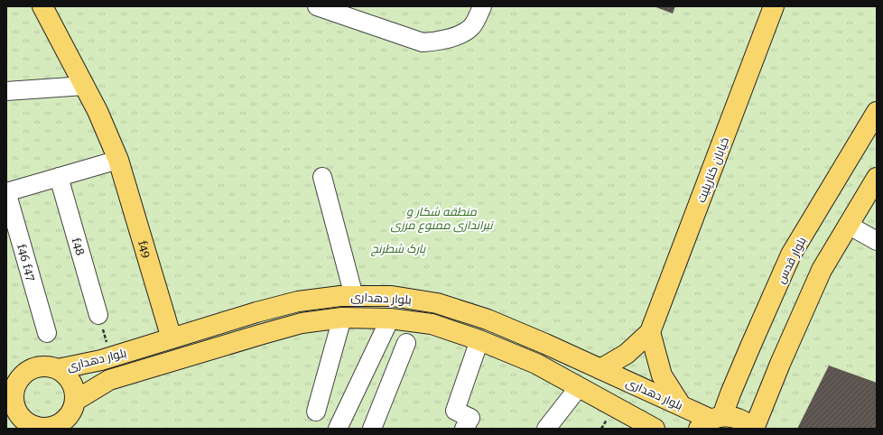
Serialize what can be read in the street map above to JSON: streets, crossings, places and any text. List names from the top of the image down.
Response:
{
  "streets": {
    "main road": [
      "خیابان کنارپلیت",
      "f49",
      "بلوار قدس",
      "بلوار دهداری"
    ],
    "street": ["f48", "f46 f47"]
  },
  "crossings": [
    ["خیابان کنارپلیت", "بلوار دهداری"],
    ["f49", "بلوار دهداری"],
    ["بلوار قدس", "بلوار دهداری"]
  ],
  "parks": ["منطقه شکار و تیراندازی ممنوع مرزی", "پارک شطرنج"]
}
